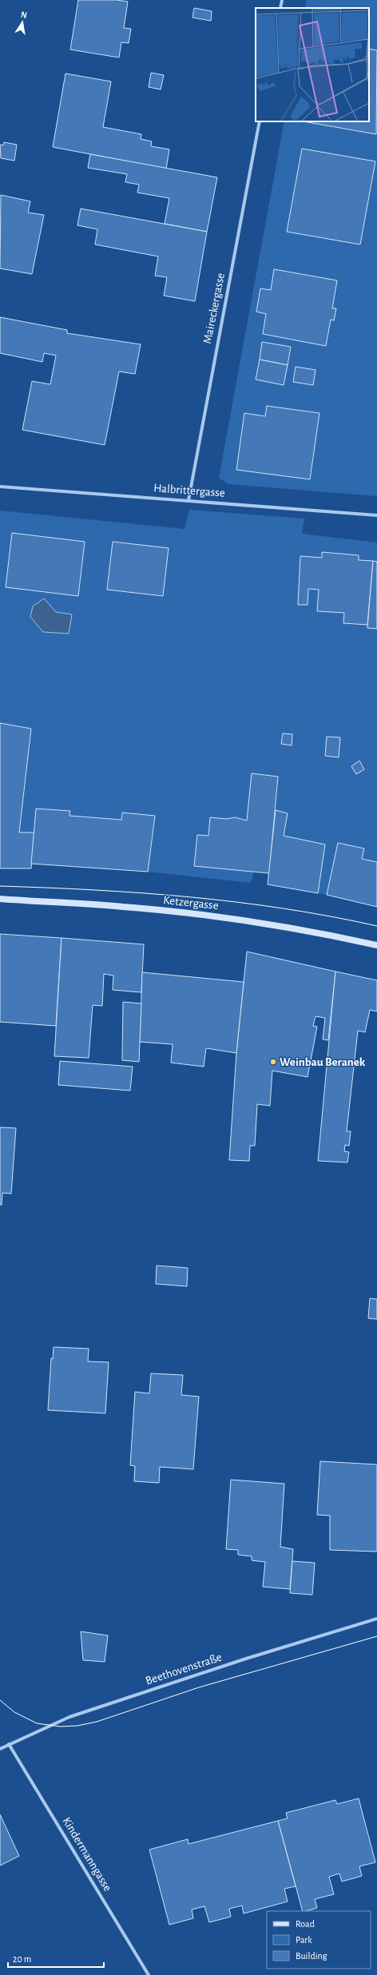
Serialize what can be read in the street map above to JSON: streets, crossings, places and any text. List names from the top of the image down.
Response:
{
  "streets": {
    "main road": ["Ketzergasse"],
    "street": [
      "Maireckergasse",
      "Halbrittergasse",
      "Beethovenstraße",
      "Kindermanngasse"
    ]
  },
  "crossings": [
    ["Maireckergasse", "Halbrittergasse"],
    ["Beethovenstraße", "Kindermanngasse"]
  ],
  "places": ["Weinbau Beranek"],
  "legend": ["Road", "Park", "Building"],
  "scale_bar": "20 m",
  "north": "top"
}
